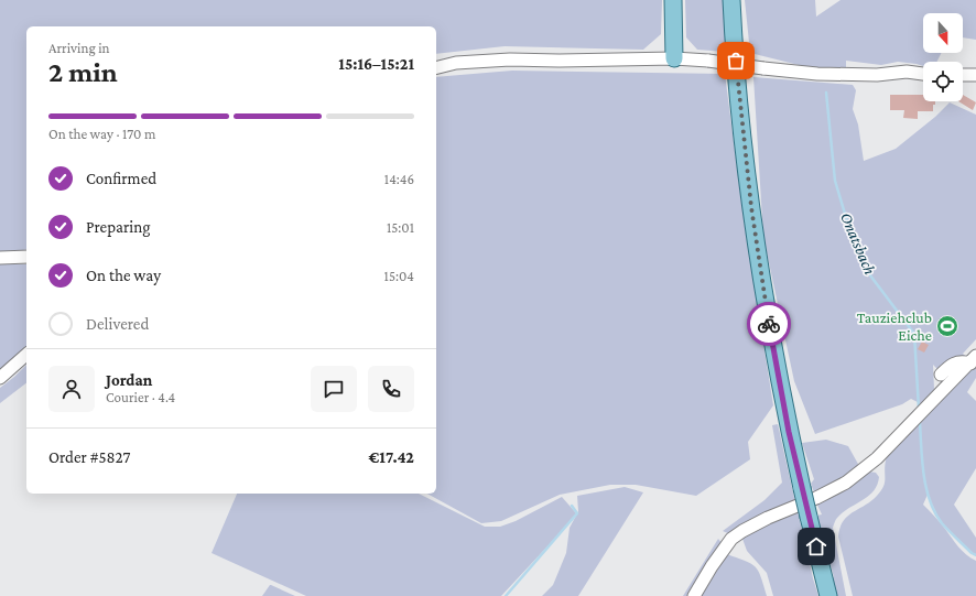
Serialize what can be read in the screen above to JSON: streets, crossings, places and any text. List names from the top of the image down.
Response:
{
  "water": ["Onatsbach"],
  "places": {
    "sports": ["Tauziehclub Eiche"]
  },
  "north": "bottom",
  "page": {
    "heading": ["2 min", "Arriving in", "15:16–15:21"],
    "panel": [
      "Jordan",
      "Courier · 4.4",
      "Order #5827",
      "€17.42"
    ],
    "bar": "On the way · 170 m",
    "list": [
      ["Confirmed", "14:46"],
      ["Preparing", "15:01"],
      ["On the way", "15:04"],
      "Delivered"
    ]
  }
}
